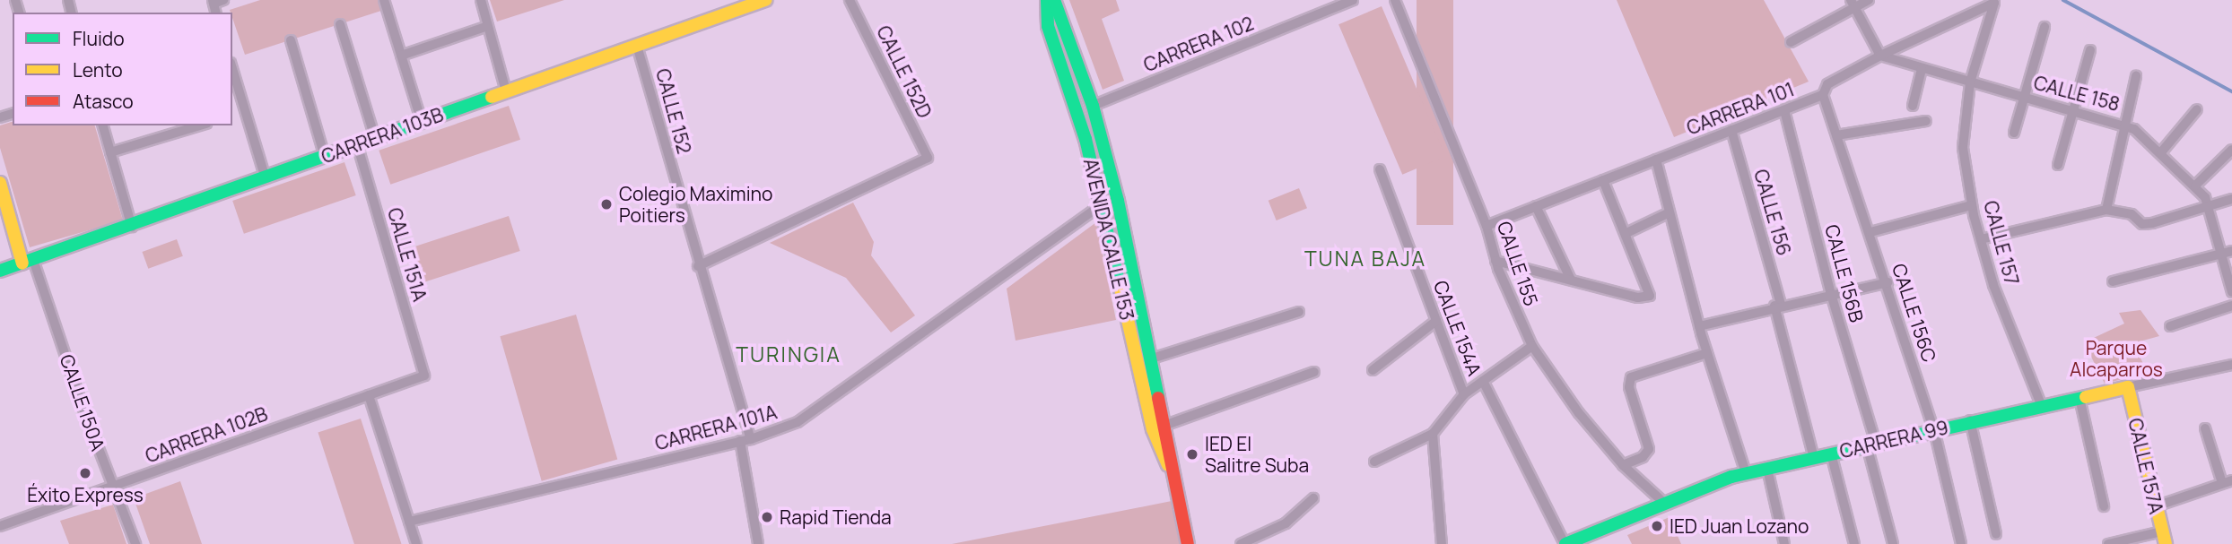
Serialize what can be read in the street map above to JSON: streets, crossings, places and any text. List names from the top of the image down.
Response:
{
  "streets": {
    "street": [
      "CARRERA 102",
      "CALLE 152D",
      "CALLE 158",
      "CARRERA 101",
      "CALLE 152",
      "CARRERA 103B",
      "CALLE 156",
      "AVENIDA CALLE 153",
      "CALLE 157",
      "CALLE 151A",
      "CALLE 155",
      "CALLE 156B",
      "CALLE 156C",
      "CALLE 154A",
      "CALLE 150A",
      "CARRERA 101A",
      "CARRERA 102B",
      "CARRERA 99",
      "CALLE 157A"
    ]
  },
  "crossings": [
    ["CARRERA 102", "AVENIDA CALLE 153"],
    ["CALLE 152D", "CALLE 152"],
    ["CALLE 158", "CARRERA 101"],
    ["CALLE 158", "CALLE 157"],
    ["CARRERA 101", "CALLE 156"],
    ["CARRERA 101", "CALLE 157"],
    ["CARRERA 101", "CALLE 155"],
    ["CARRERA 101", "CALLE 156B"],
    ["CARRERA 101", "CALLE 156C"],
    ["CALLE 152", "CARRERA 103B"],
    ["CALLE 152", "CARRERA 101A"],
    ["CARRERA 103B", "CALLE 151A"],
    ["CARRERA 103B", "CALLE 150A"],
    ["CALLE 156", "CARRERA 99"],
    ["AVENIDA CALLE 153", "CARRERA 101A"],
    ["CALLE 157", "CARRERA 99"],
    ["CALLE 151A", "CARRERA 102B"],
    ["CALLE 155", "CARRERA 99"],
    ["CALLE 156B", "CARRERA 99"],
    ["CALLE 156C", "CARRERA 99"],
    ["CALLE 154A", "CARRERA 99"],
    ["CALLE 150A", "CARRERA 102B"],
    ["CARRERA 99", "CALLE 157A"]
  ],
  "districts": ["TUNA BAJA", "TURINGIA"],
  "parks": ["Parque Alcaparros"],
  "places": [
    "Colegio Maximino Poitiers",
    "IED El Salitre Suba",
    "Éxito Express",
    "Rapid Tienda",
    "IED Juan Lozano"
  ],
  "legend": ["Fluido", "Lento", "Atasco"]
}
